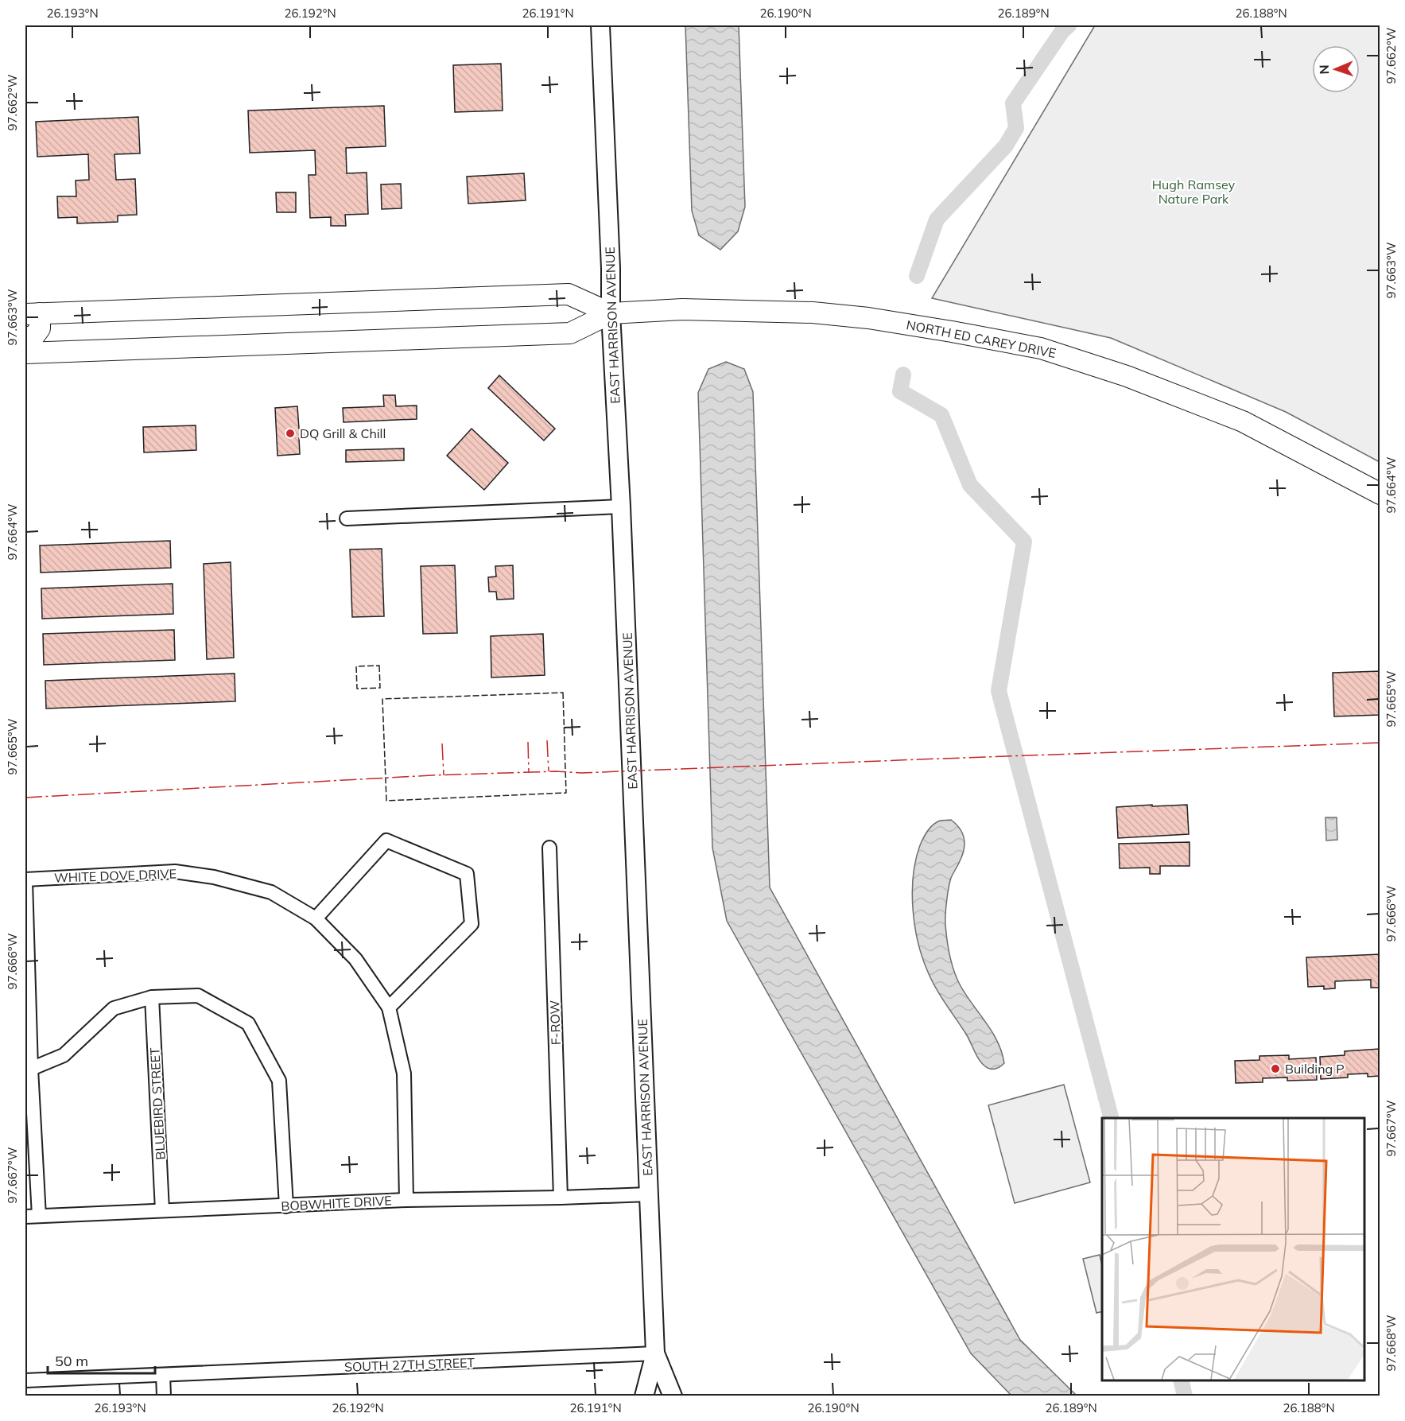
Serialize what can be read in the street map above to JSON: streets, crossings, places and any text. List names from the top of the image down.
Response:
{
  "streets": {
    "main road": ["EAST HARRISON AVENUE", "NORTH ED CAREY DRIVE"],
    "street": [
      "WHITE DOVE DRIVE",
      "F-ROW",
      "BLUEBIRD STREET",
      "BOBWHITE DRIVE",
      "SOUTH 27TH STREET"
    ]
  },
  "crossings": [
    ["EAST HARRISON AVENUE", "NORTH ED CAREY DRIVE"],
    ["EAST HARRISON AVENUE", "BOBWHITE DRIVE"],
    ["EAST HARRISON AVENUE", "SOUTH 27TH STREET"],
    ["WHITE DOVE DRIVE", "BOBWHITE DRIVE"],
    ["F-ROW", "BOBWHITE DRIVE"],
    ["BLUEBIRD STREET", "BOBWHITE DRIVE"]
  ],
  "parks": ["Hugh Ramsey Nature Park"],
  "places": ["DQ Grill & Chill", "Building P"],
  "scale_bar": "50 m",
  "north": "left",
  "coordinates": [
    "26.193°N",
    "26.192°N",
    "26.191°N",
    "26.190°N",
    "26.189°N",
    "26.188°N",
    "97.662°W",
    "97.663°W",
    "97.664°W",
    "97.665°W",
    "97.666°W",
    "97.667°W",
    "97.668°W"
  ]
}
